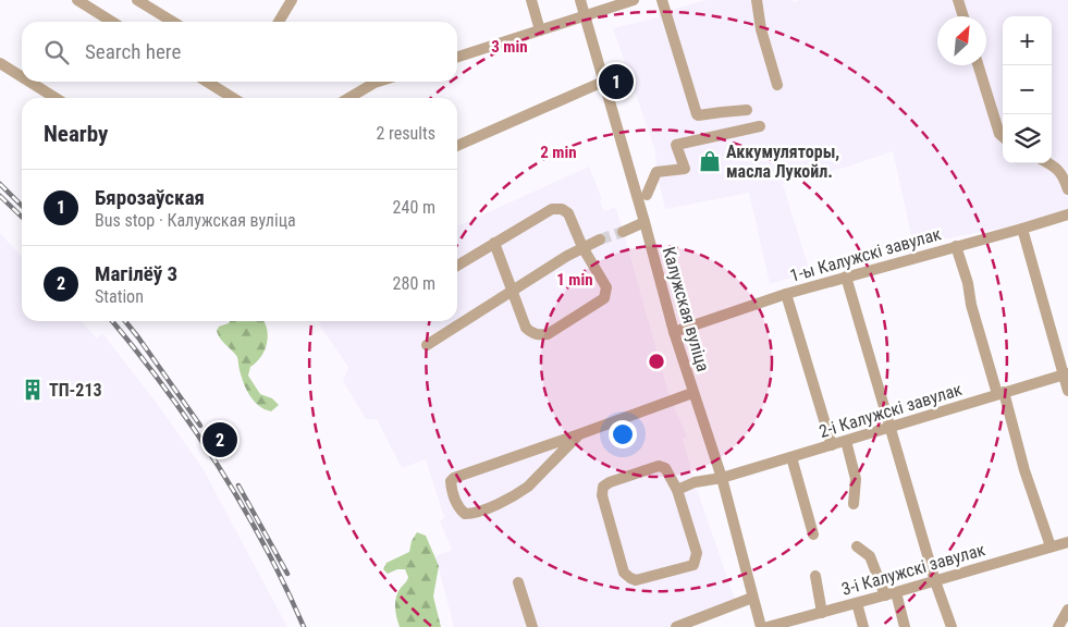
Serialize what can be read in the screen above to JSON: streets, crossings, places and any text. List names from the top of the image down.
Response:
{
  "streets": {
    "street": [
      "1-ы Калужскі завулак",
      "Калужская вуліца",
      "2-і Калужскі завулак",
      "3-і Калужскі завулак"
    ]
  },
  "crossings": [
    ["1-ы Калужскі завулак", "Калужская вуліца"],
    ["Калужская вуліца", "2-і Калужскі завулак"]
  ],
  "places": {
    "shop": ["Аккумуляторы, масла Лукойл."],
    "building": ["ТП-213"]
  },
  "north": "top right",
  "page": {
    "map_buttons": ["+", "−"],
    "search": "Search here",
    "pins": ["1", "2"],
    "heading": ["Nearby", "2 results"],
    "list": [
      {
        "mark": "1",
        "name": "Бярозаўская",
        "note": "Bus stop · Калужская вуліца",
        "value": "240 m"
      },
      {
        "mark": "2",
        "name": "Магілёў 3",
        "note": "Station",
        "value": "280 m"
      }
    ]
  },
  "rings": ["3 min", "2 min", "1 min"]
}
